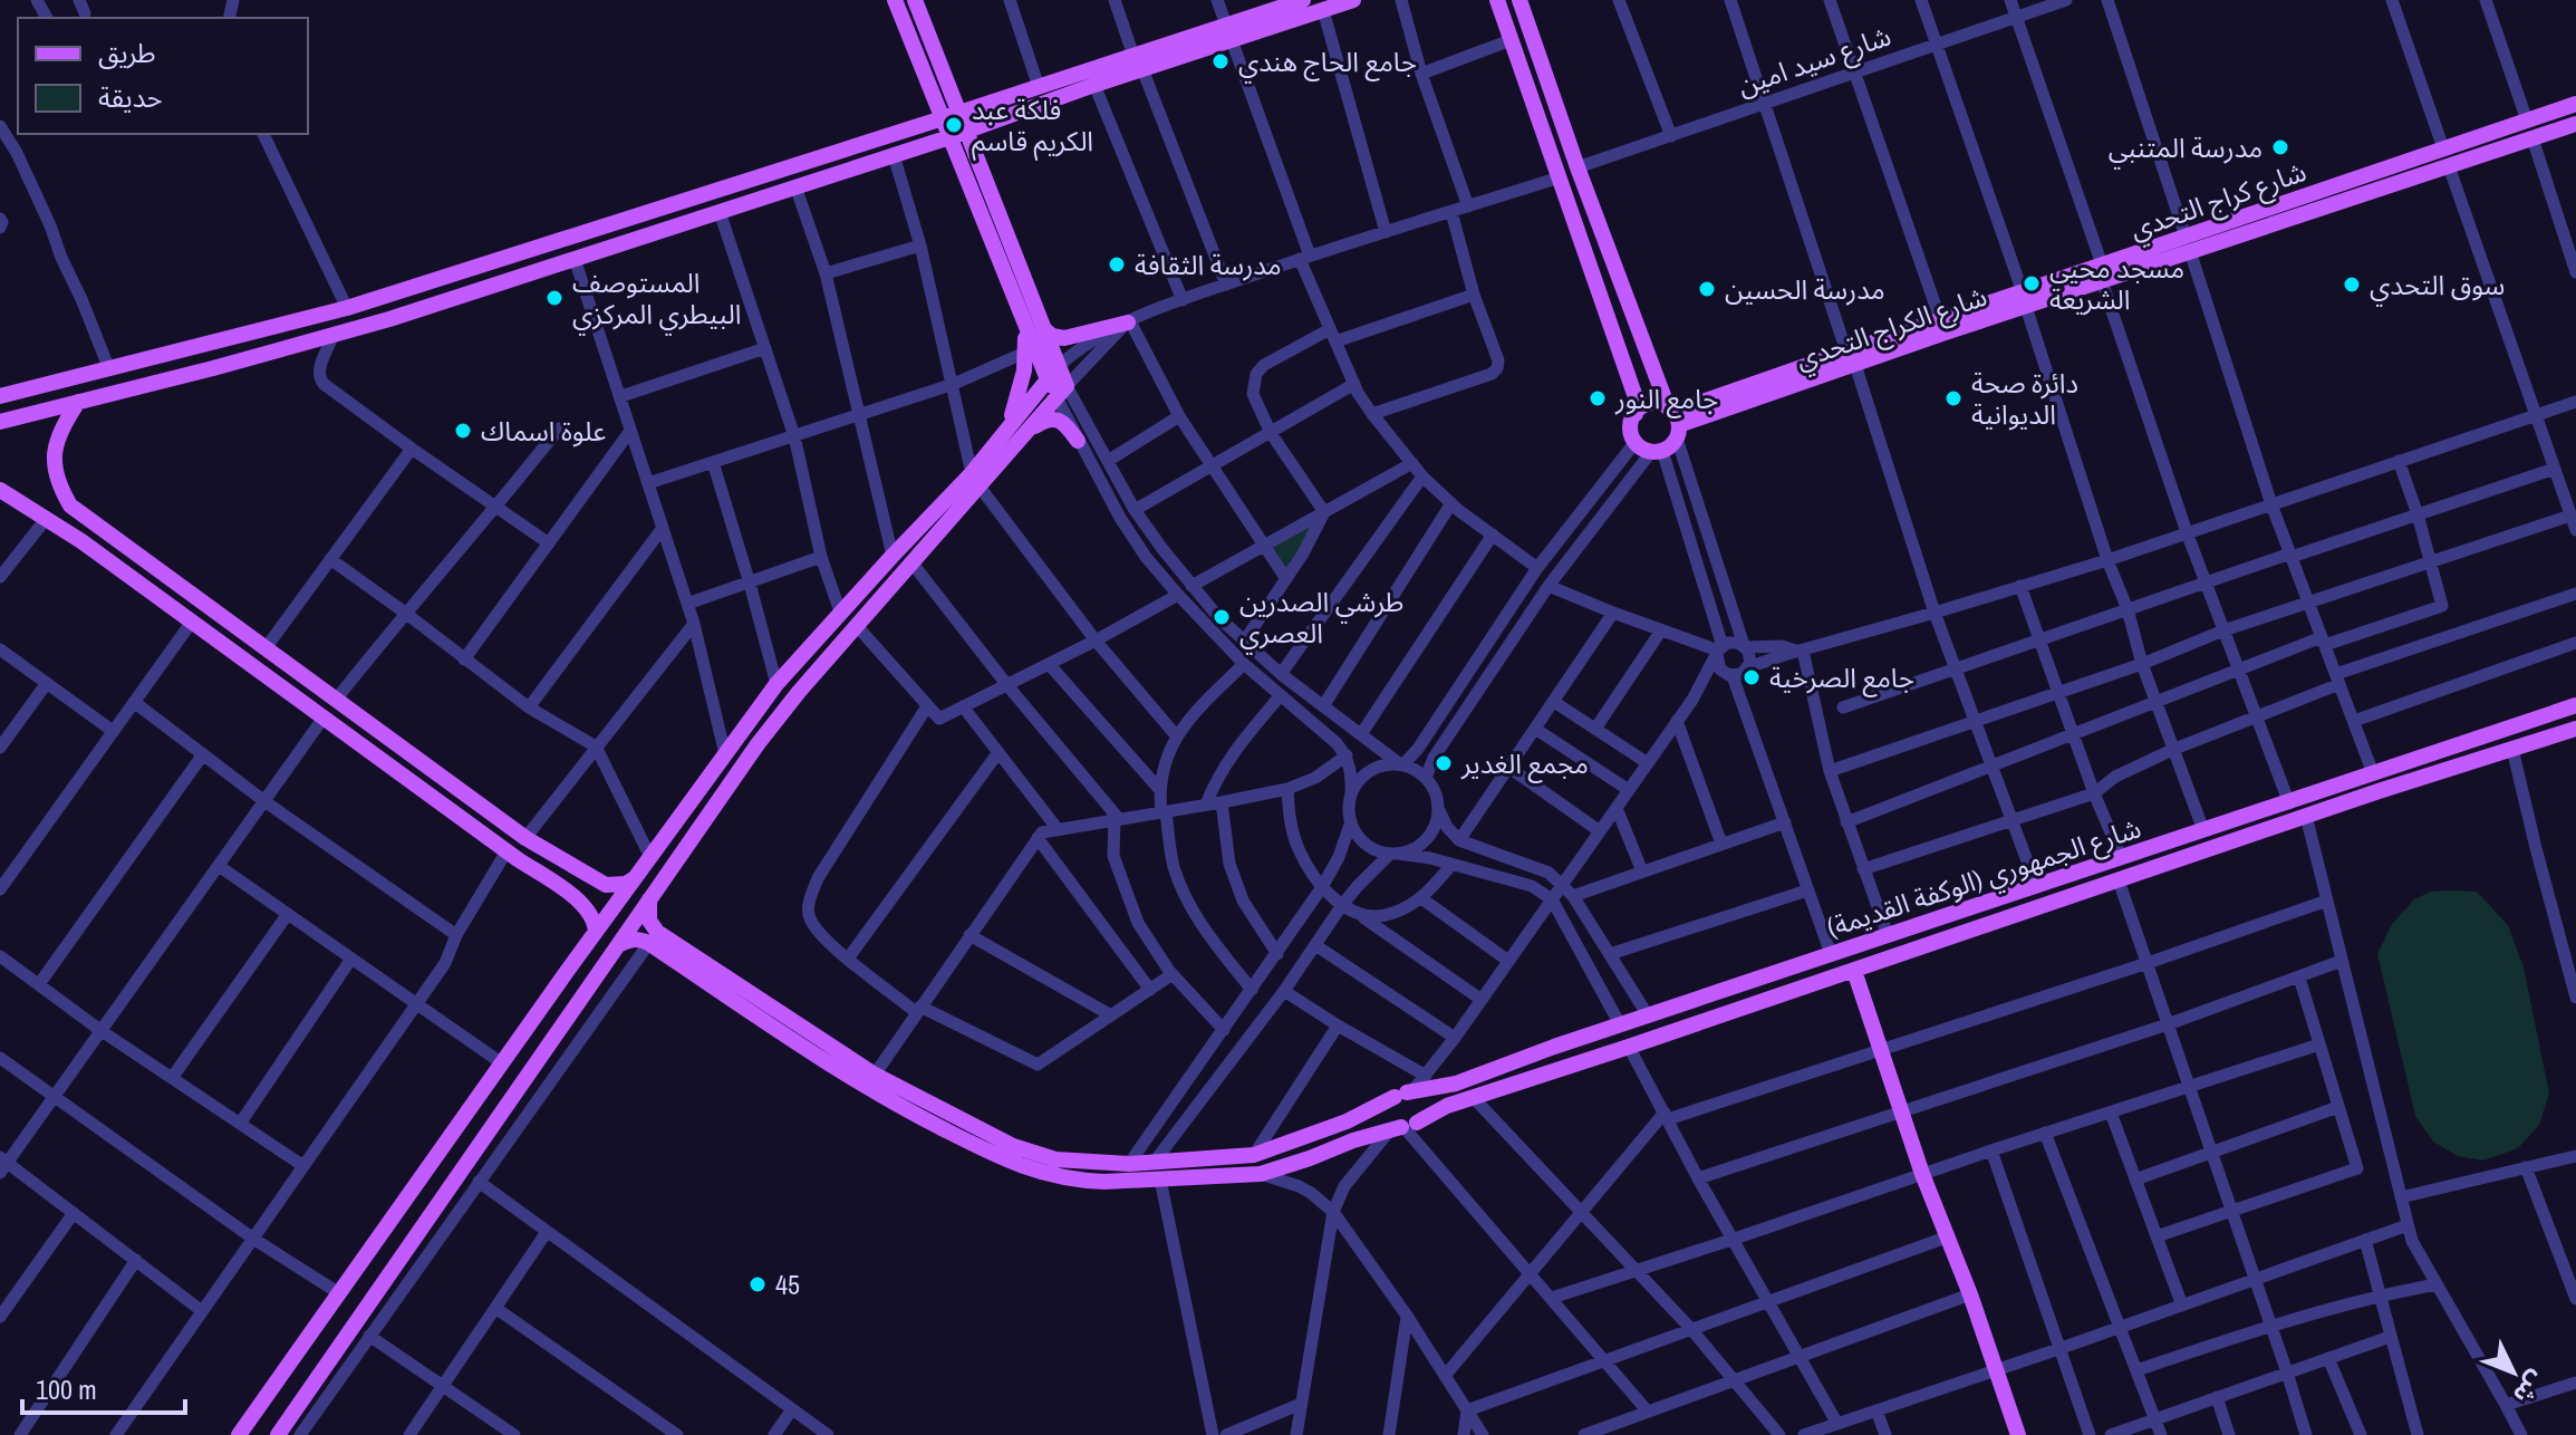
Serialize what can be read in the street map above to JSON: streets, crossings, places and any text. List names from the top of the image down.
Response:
{
  "streets": {
    "main road": ["شارع كراج التحدي", "شارع الكراج التحدي", "شارع الجمهوري (الوكفة القديمة)"],
    "street": ["شارع سيد امين"]
  },
  "crossings": [
    ["شارع كراج التحدي", "شارع الكراج التحدي"]
  ],
  "places": [
    "جامع الحاج هندي",
    "فلكة عبد الكريم قاسم",
    "مدرسة المتنبي",
    "مدرسة الثقافة",
    "مسجد محيي الشريعة",
    "سوق التحدي",
    "مدرسة الحسين",
    "المستوصف البيطري المركزي",
    "جامع النور",
    "دائرة صحة الديوانية",
    "علوة اسماك",
    "طرشي الصدرين العصري",
    "جامع الصرخية",
    "مجمع الغدير",
    "45"
  ],
  "legend": ["طريق", "حديقة"],
  "scale_bar": "100 m",
  "north": "bottom right"
}
